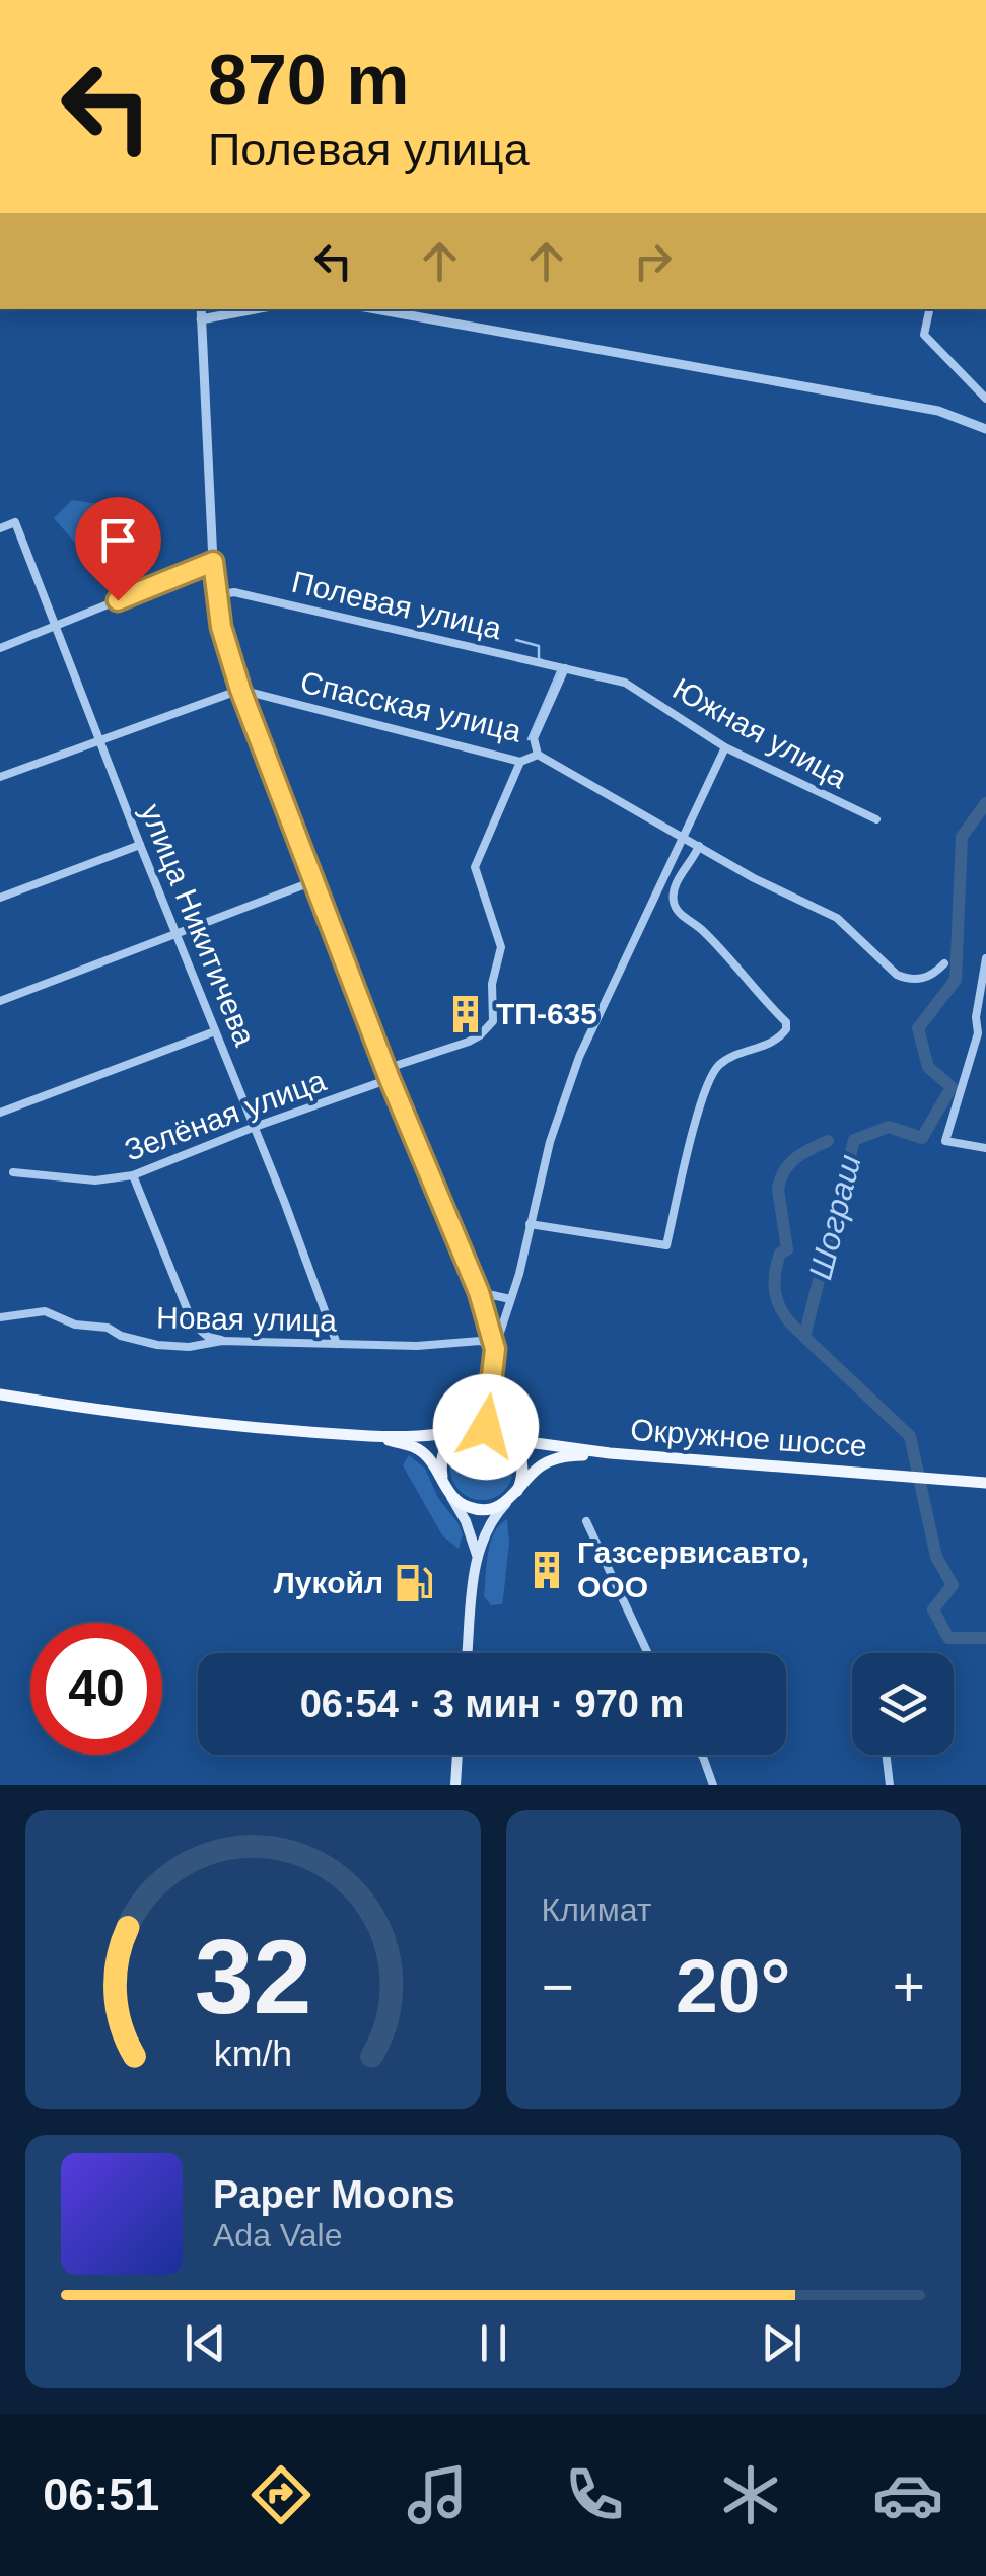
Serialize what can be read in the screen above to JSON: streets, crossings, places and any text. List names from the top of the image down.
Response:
{
  "streets": {
    "main road": ["Окружное шоссе"],
    "street": [
      "Полевая улица",
      "Спасская улица",
      "Южная улица",
      "улица Никитичева",
      "Зелёная улица",
      "Новая улица"
    ]
  },
  "crossings": [
    ["Полевая улица", "Южная улица"],
    ["Спасская улица", "Зелёная улица"],
    ["улица Никитичева", "Зелёная улица"],
    ["улица Никитичева", "Новая улица"]
  ],
  "water": ["Шограш"],
  "places": {
    "building": ["ТП-635", "Газсервисавто, ООО"],
    "fuel station": ["Лукойл"]
  },
  "page": {
    "turn": ["870 m", "Полевая улица"],
    "limit": "40",
    "trip": "06:54 · 3 мин · 970 m",
    "tile": "Климат",
    "heat": ["−", "20°", "+"],
    "song": ["Paper Moons", "Ada Vale"],
    "tabs": "06:51",
    "gauge": ["32", "km/h"]
  }
}
